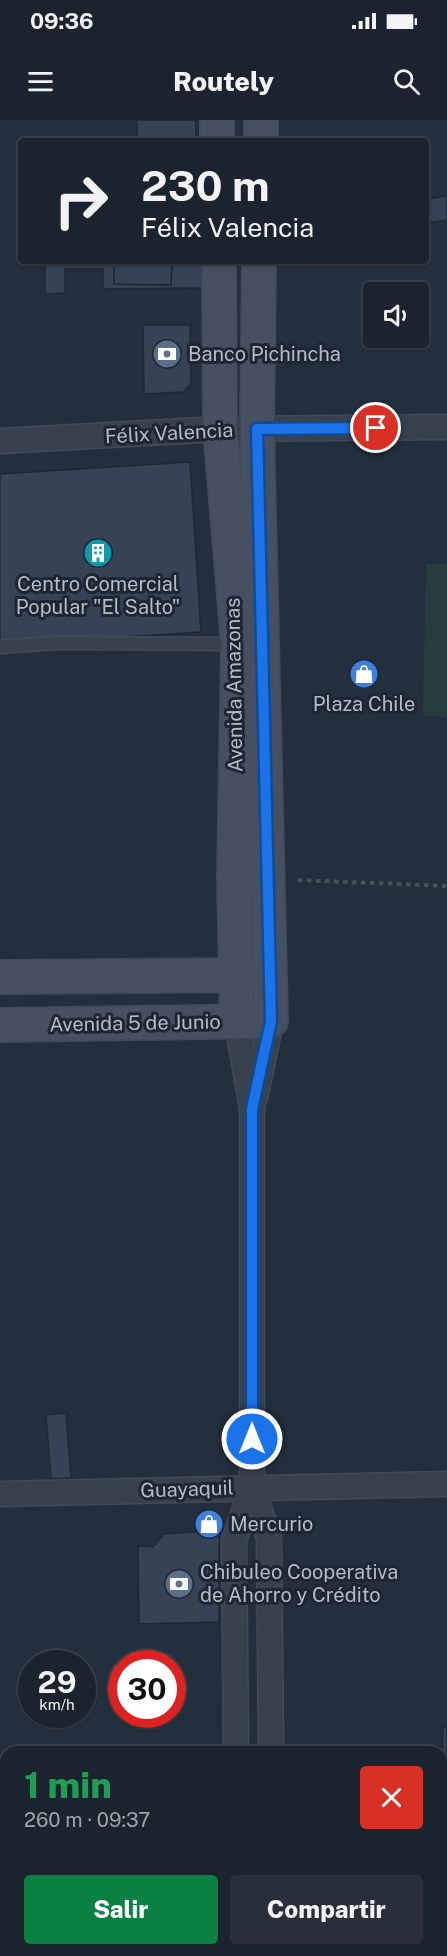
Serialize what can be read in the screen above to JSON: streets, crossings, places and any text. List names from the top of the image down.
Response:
{
  "streets": {
    "main road": ["Avenida Amazonas", "Avenida 5 de Junio"],
    "street": ["Félix Valencia", "Guayaquil"]
  },
  "crossings": [
    ["Félix Valencia", "Avenida Amazonas"],
    ["Avenida Amazonas", "Avenida 5 de Junio"],
    ["Avenida Amazonas", "Guayaquil"]
  ],
  "places": {
    "bank": ["Banco Pichincha", "Chibuleo Cooperativa de Ahorro y Crédito"],
    "building": ["Centro Comercial Popular \"El Salto\""],
    "shop": ["Plaza Chile", "Mercurio"]
  },
  "page": {
    "status": "09:36",
    "header": "Routely",
    "turn": ["230 m", "Félix Valencia"],
    "speed": "29 km/h",
    "limit": "30",
    "heading": ["1 min", "260 m · 09:37"],
    "buttons": ["Salir", "Compartir"]
  }
}
